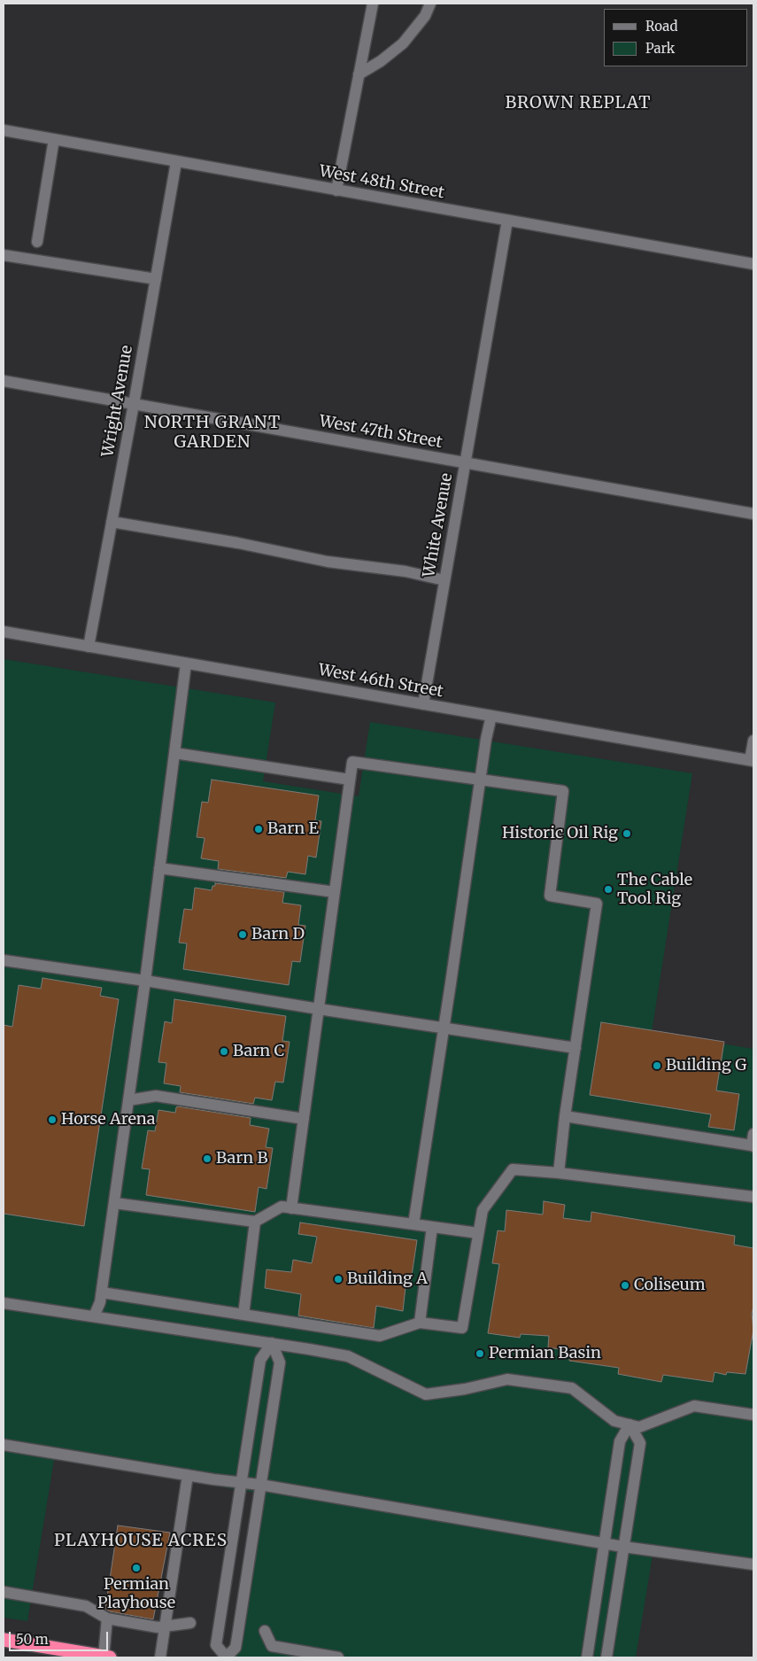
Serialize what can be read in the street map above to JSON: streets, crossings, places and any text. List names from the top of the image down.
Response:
{
  "streets": {
    "street": [
      "West 48th Street",
      "Wright Avenue",
      "West 47th Street",
      "White Avenue",
      "West 46th Street"
    ]
  },
  "crossings": [
    ["West 48th Street", "Wright Avenue"],
    ["West 48th Street", "White Avenue"],
    ["Wright Avenue", "West 47th Street"],
    ["Wright Avenue", "West 46th Street"],
    ["West 47th Street", "White Avenue"],
    ["White Avenue", "West 46th Street"]
  ],
  "districts": ["BROWN REPLAT", "NORTH GRANT GARDEN", "PLAYHOUSE ACRES"],
  "places": [
    "Barn E",
    "Historic Oil Rig",
    "The Cable Tool Rig",
    "Barn D",
    "Barn C",
    "Building G",
    "Horse Arena",
    "Barn B",
    "Building A",
    "Coliseum",
    "Permian Basin",
    "Permian Playhouse"
  ],
  "legend": ["Road", "Park"],
  "scale_bar": "50 m"
}
